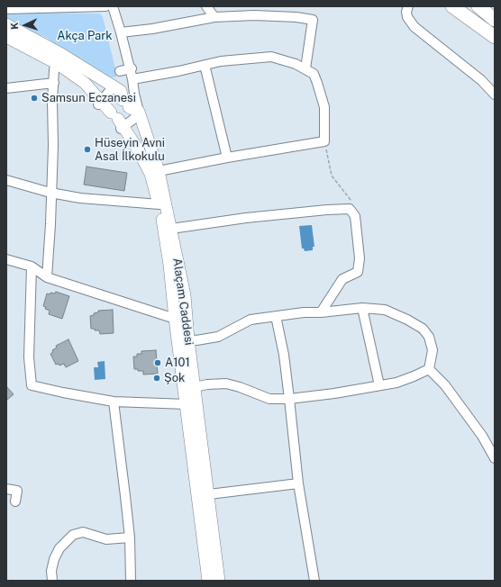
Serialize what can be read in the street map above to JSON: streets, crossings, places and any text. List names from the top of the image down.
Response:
{
  "streets": {
    "main road": ["Alaçam Caddesi"]
  },
  "parks": ["Akça Park"],
  "places": [
    "Samsun Eczanesi",
    "Hüseyin Avni Asal İlkokulu",
    "A101",
    "Şok"
  ],
  "north": "left"
}
